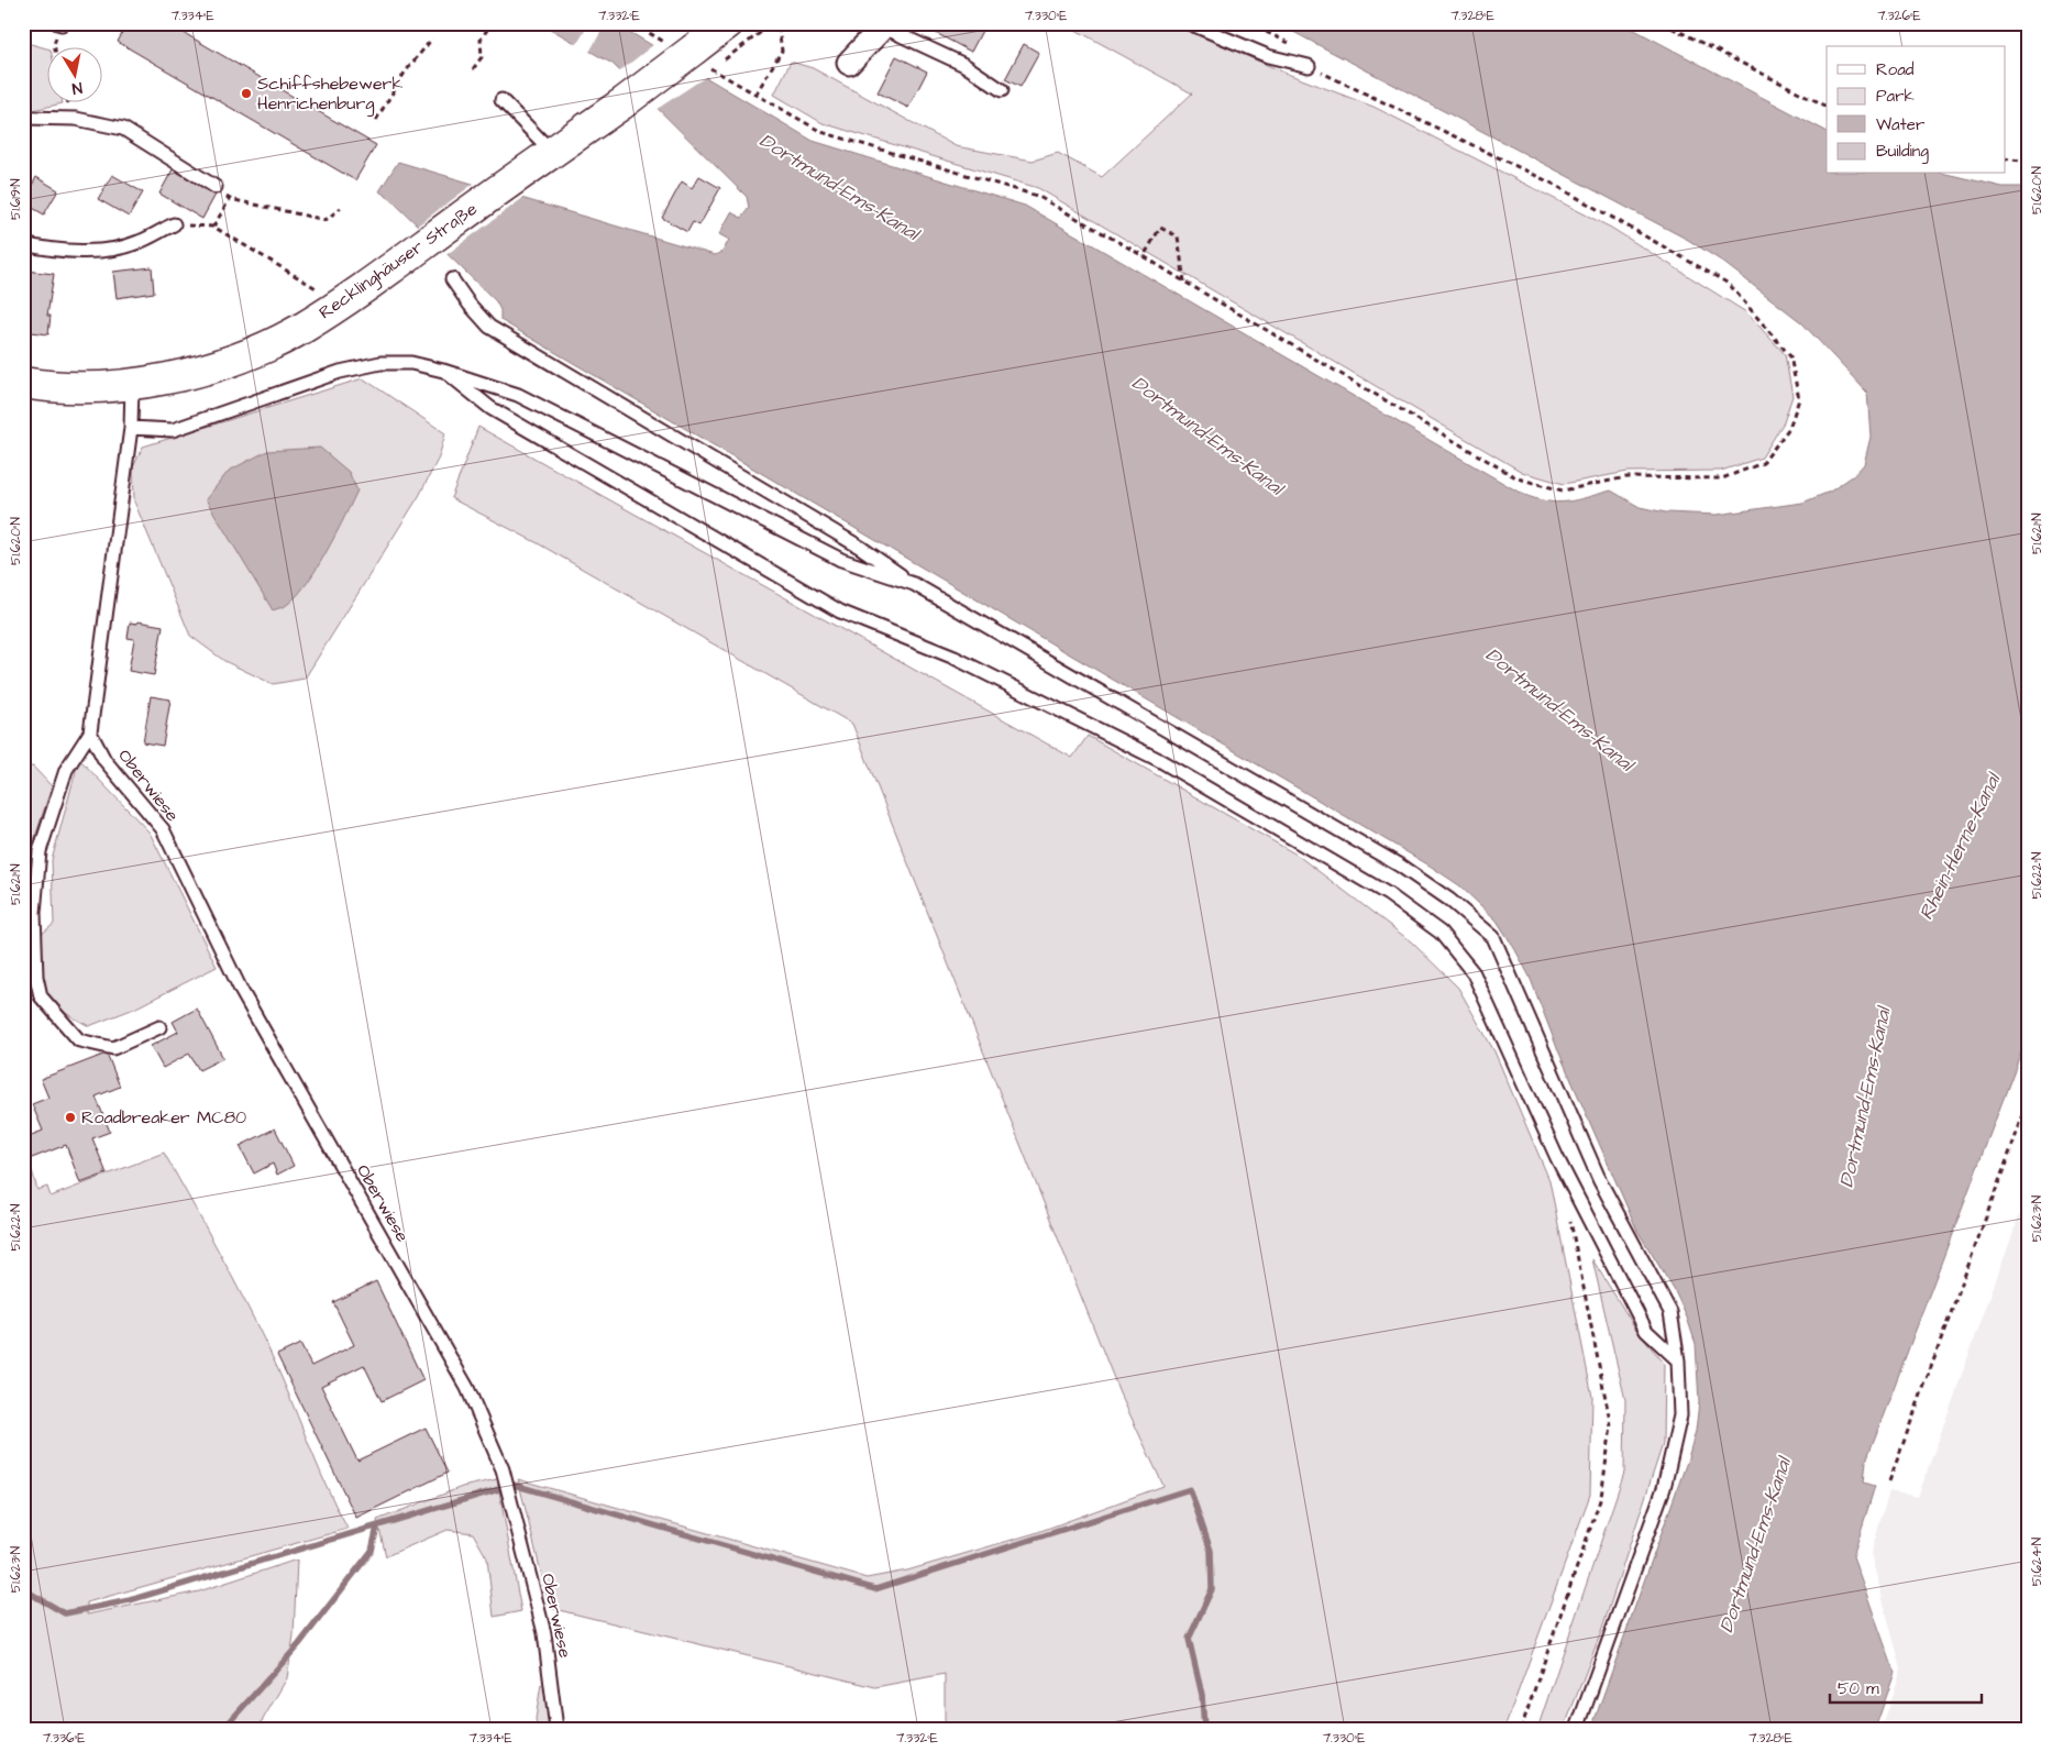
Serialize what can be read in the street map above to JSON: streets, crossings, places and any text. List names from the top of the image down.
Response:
{
  "streets": {
    "main road": ["Recklinghäuser Straße"],
    "lane": ["Oberwiese"]
  },
  "water": ["Dortmund-Ems-Kanal", "Rhein-Herne-Kanal"],
  "places": ["Schiffshebewerk Henrichenburg", "Roadbreaker MC80"],
  "legend": [
    "Road",
    "Park",
    "Water",
    "Building"
  ],
  "scale_bar": "50 m",
  "north": "bottom",
  "coordinates": [
    "7.334°E",
    "7.332°E",
    "7.330°E",
    "7.328°E",
    "7.326°E",
    "51.620°N",
    "51.619°N",
    "51.621°N",
    "51.622°N",
    "51.623°N",
    "51.624°N",
    "7.336°E"
  ]
}
